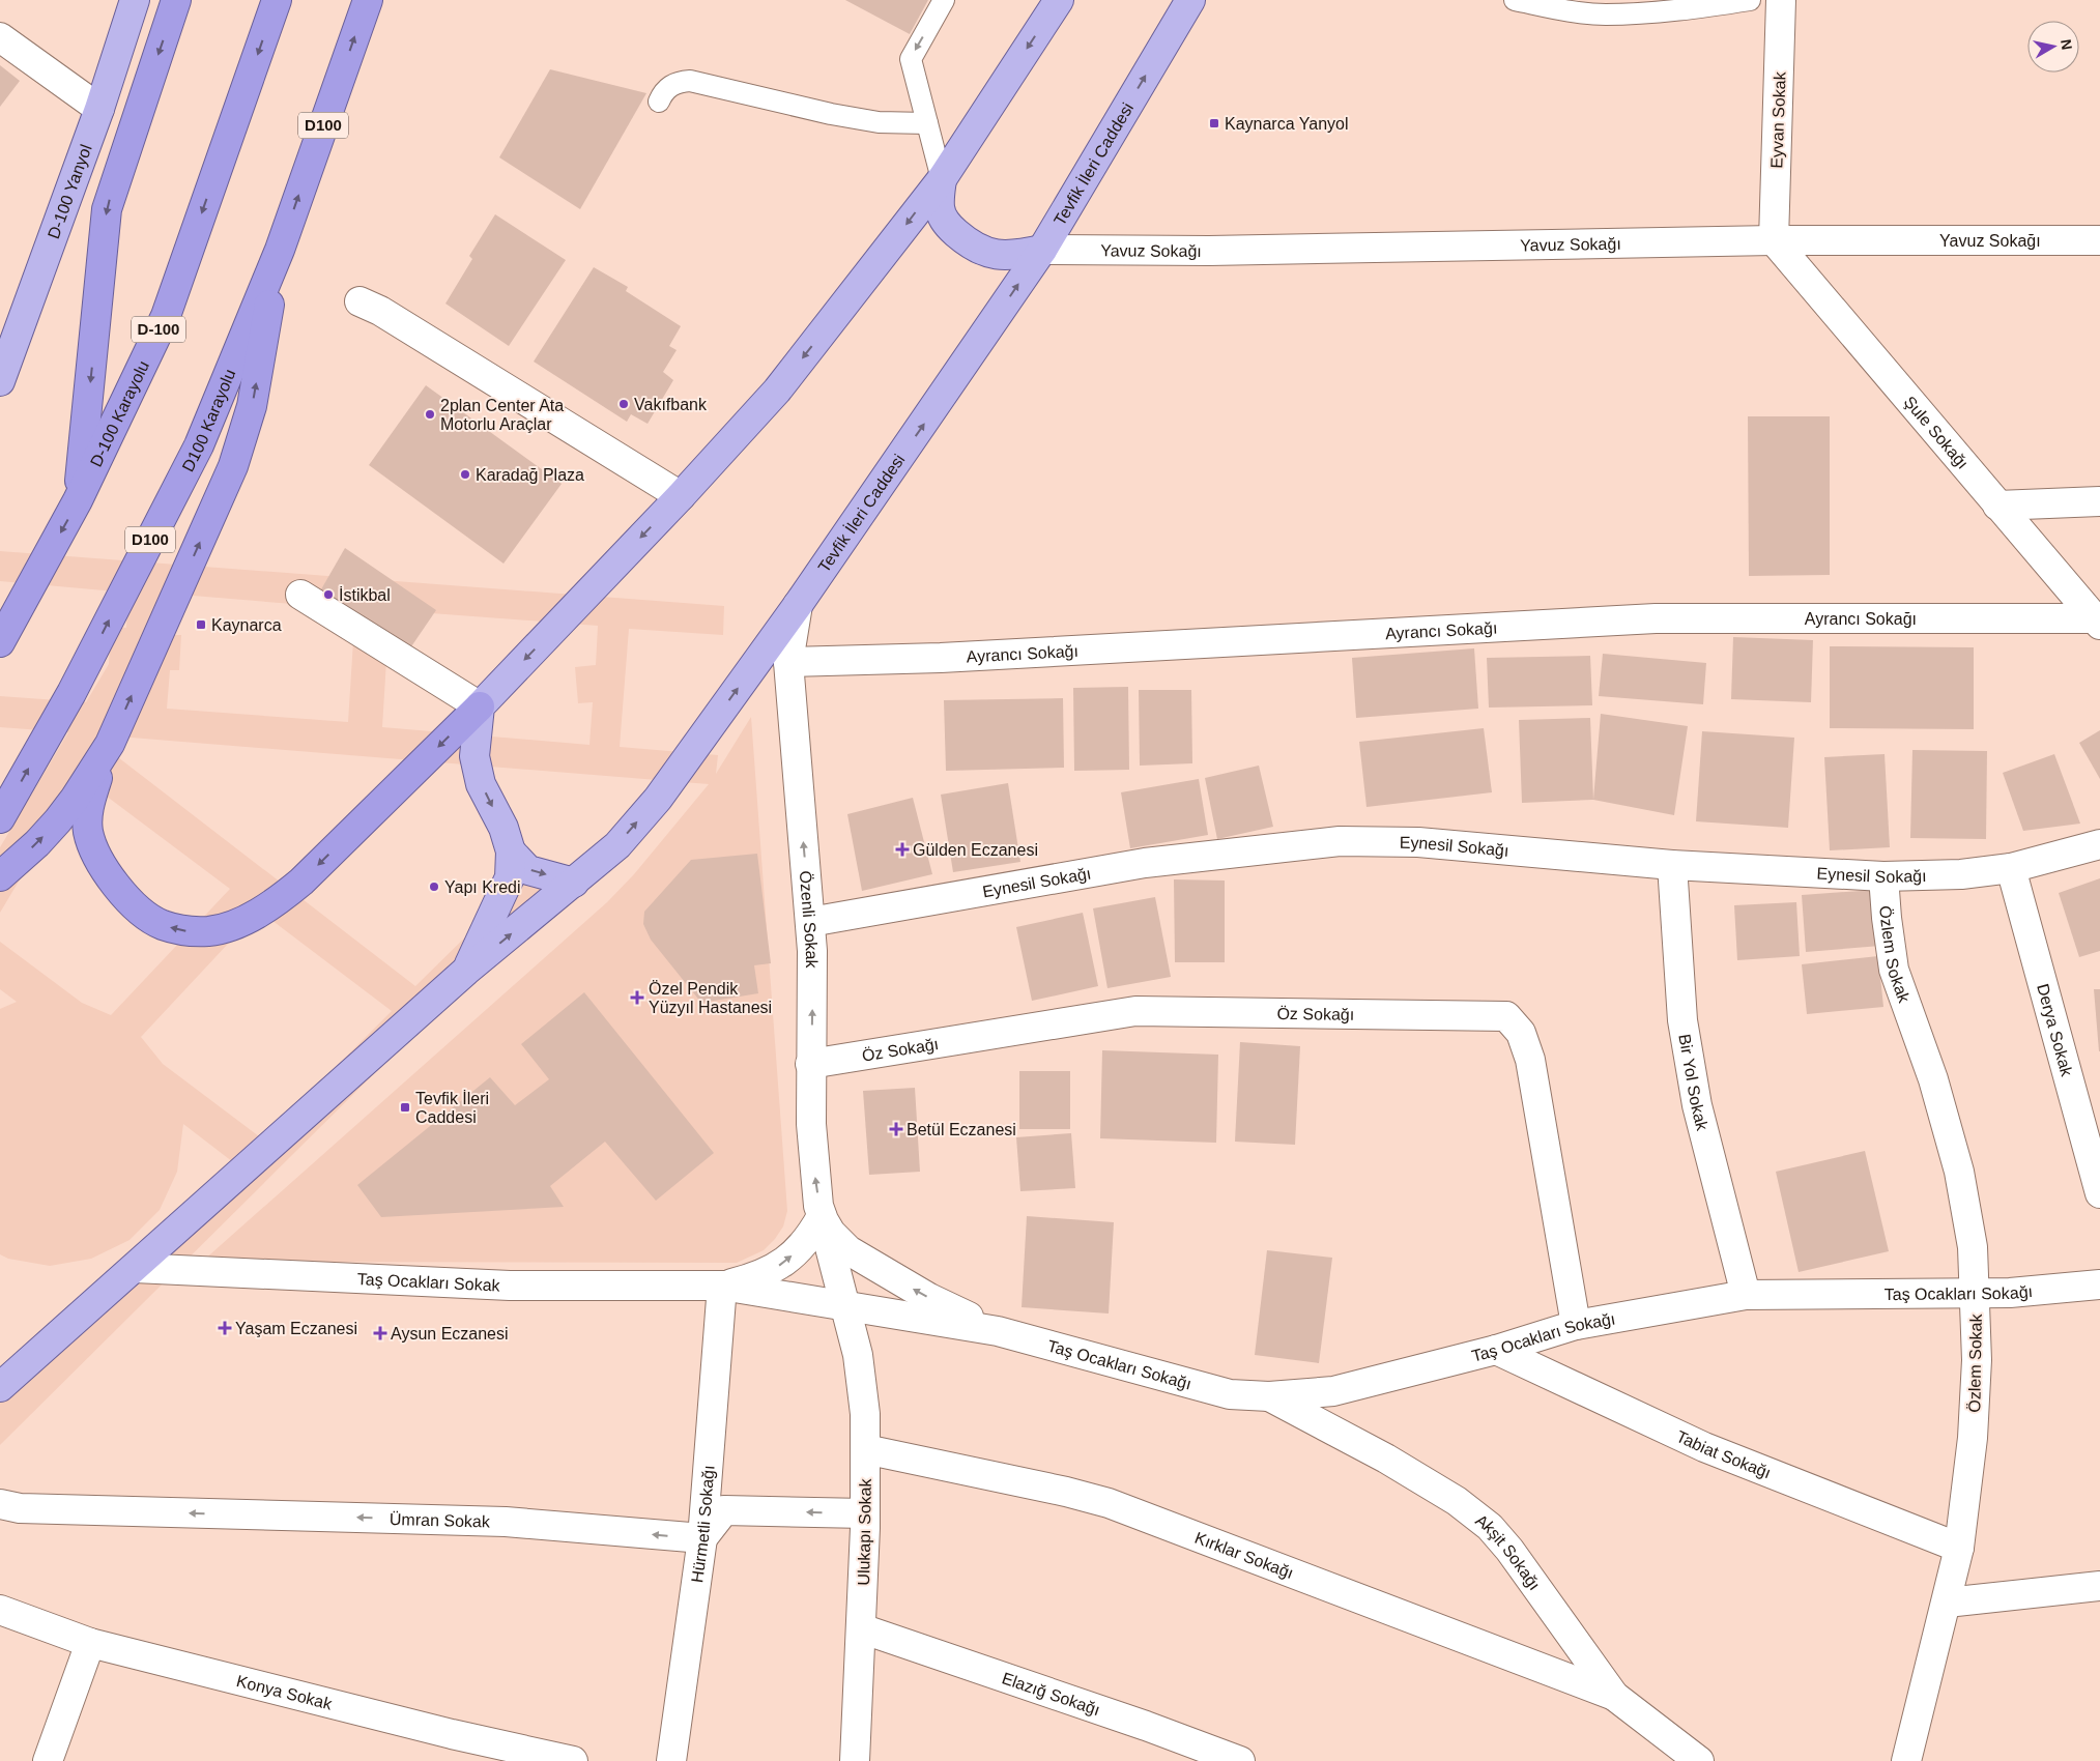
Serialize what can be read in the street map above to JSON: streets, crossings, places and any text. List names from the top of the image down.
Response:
{
  "streets": {
    "highway": [
      "D100",
      "D-100",
      "D-100 Karayolu",
      "D100 Karayolu"
    ],
    "main road": ["Tevfik İleri Caddesi", "D-100 Yanyol"],
    "street": [
      "Eyvan Sokak",
      "Yavuz Sokağı",
      "Şule Sokağı",
      "Ayrancı Sokağı",
      "Eynesil Sokağı",
      "Özenli Sokak",
      "Özlem Sokak",
      "Öz Sokağı",
      "Derya Sokak",
      "Bir Yol Sokak",
      "Taş Ocakları Sokak",
      "Taş Ocakları Sokağı",
      "Tabiat Sokağı",
      "Ümran Sokak",
      "Hürmetli Sokağı",
      "Ulukapı Sokak",
      "Akşit Sokağı",
      "Kırklar Sokağı",
      "Konya Sokak",
      "Elazığ Sokağı"
    ]
  },
  "crossings": [
    ["Eyvan Sokak", "Yavuz Sokağı"],
    ["Eyvan Sokak", "Şule Sokağı"],
    ["Tevfik İleri Caddesi", "Yavuz Sokağı"],
    ["Tevfik İleri Caddesi", "Özenli Sokak"],
    ["Tevfik İleri Caddesi", "Taş Ocakları Sokak"],
    ["Yavuz Sokağı", "Şule Sokağı"],
    ["Şule Sokağı", "Ayrancı Sokağı"],
    ["Ayrancı Sokağı", "Özenli Sokak"],
    ["Eynesil Sokağı", "Özenli Sokak"],
    ["Eynesil Sokağı", "Özlem Sokak"],
    ["Eynesil Sokağı", "Derya Sokak"],
    ["Eynesil Sokağı", "Bir Yol Sokak"],
    ["Özenli Sokak", "Öz Sokağı"],
    ["Özenli Sokak", "Ulukapı Sokak"],
    ["Özlem Sokak", "Taş Ocakları Sokağı"],
    ["Özlem Sokak", "Tabiat Sokağı"],
    ["Öz Sokağı", "Taş Ocakları Sokağı"],
    ["Bir Yol Sokak", "Taş Ocakları Sokağı"],
    ["Taş Ocakları Sokak", "Hürmetli Sokağı"],
    ["Taş Ocakları Sokağı", "Tabiat Sokağı"],
    ["Taş Ocakları Sokağı", "Akşit Sokağı"],
    ["Ümran Sokak", "Hürmetli Sokağı"],
    ["Ulukapı Sokak", "Kırklar Sokağı"],
    ["Ulukapı Sokak", "Elazığ Sokağı"],
    ["Akşit Sokağı", "Kırklar Sokağı"]
  ],
  "one_way": ["Özenli Sokak", "Ümran Sokak"],
  "places": {
    "transit": ["Kaynarca Yanyol", "Kaynarca", "Tevfik İleri Caddesi"],
    "other": [
      "Vakıfbank",
      "2plan Center Ata Motorlu Araçlar",
      "Karadağ Plaza",
      "İstikbal",
      "Yapı Kredi"
    ],
    "health": [
      "Gülden Eczanesi",
      "Özel Pendik Yüzyıl Hastanesi",
      "Betül Eczanesi",
      "Yaşam Eczanesi",
      "Aysun Eczanesi"
    ]
  },
  "north": "right"
}
